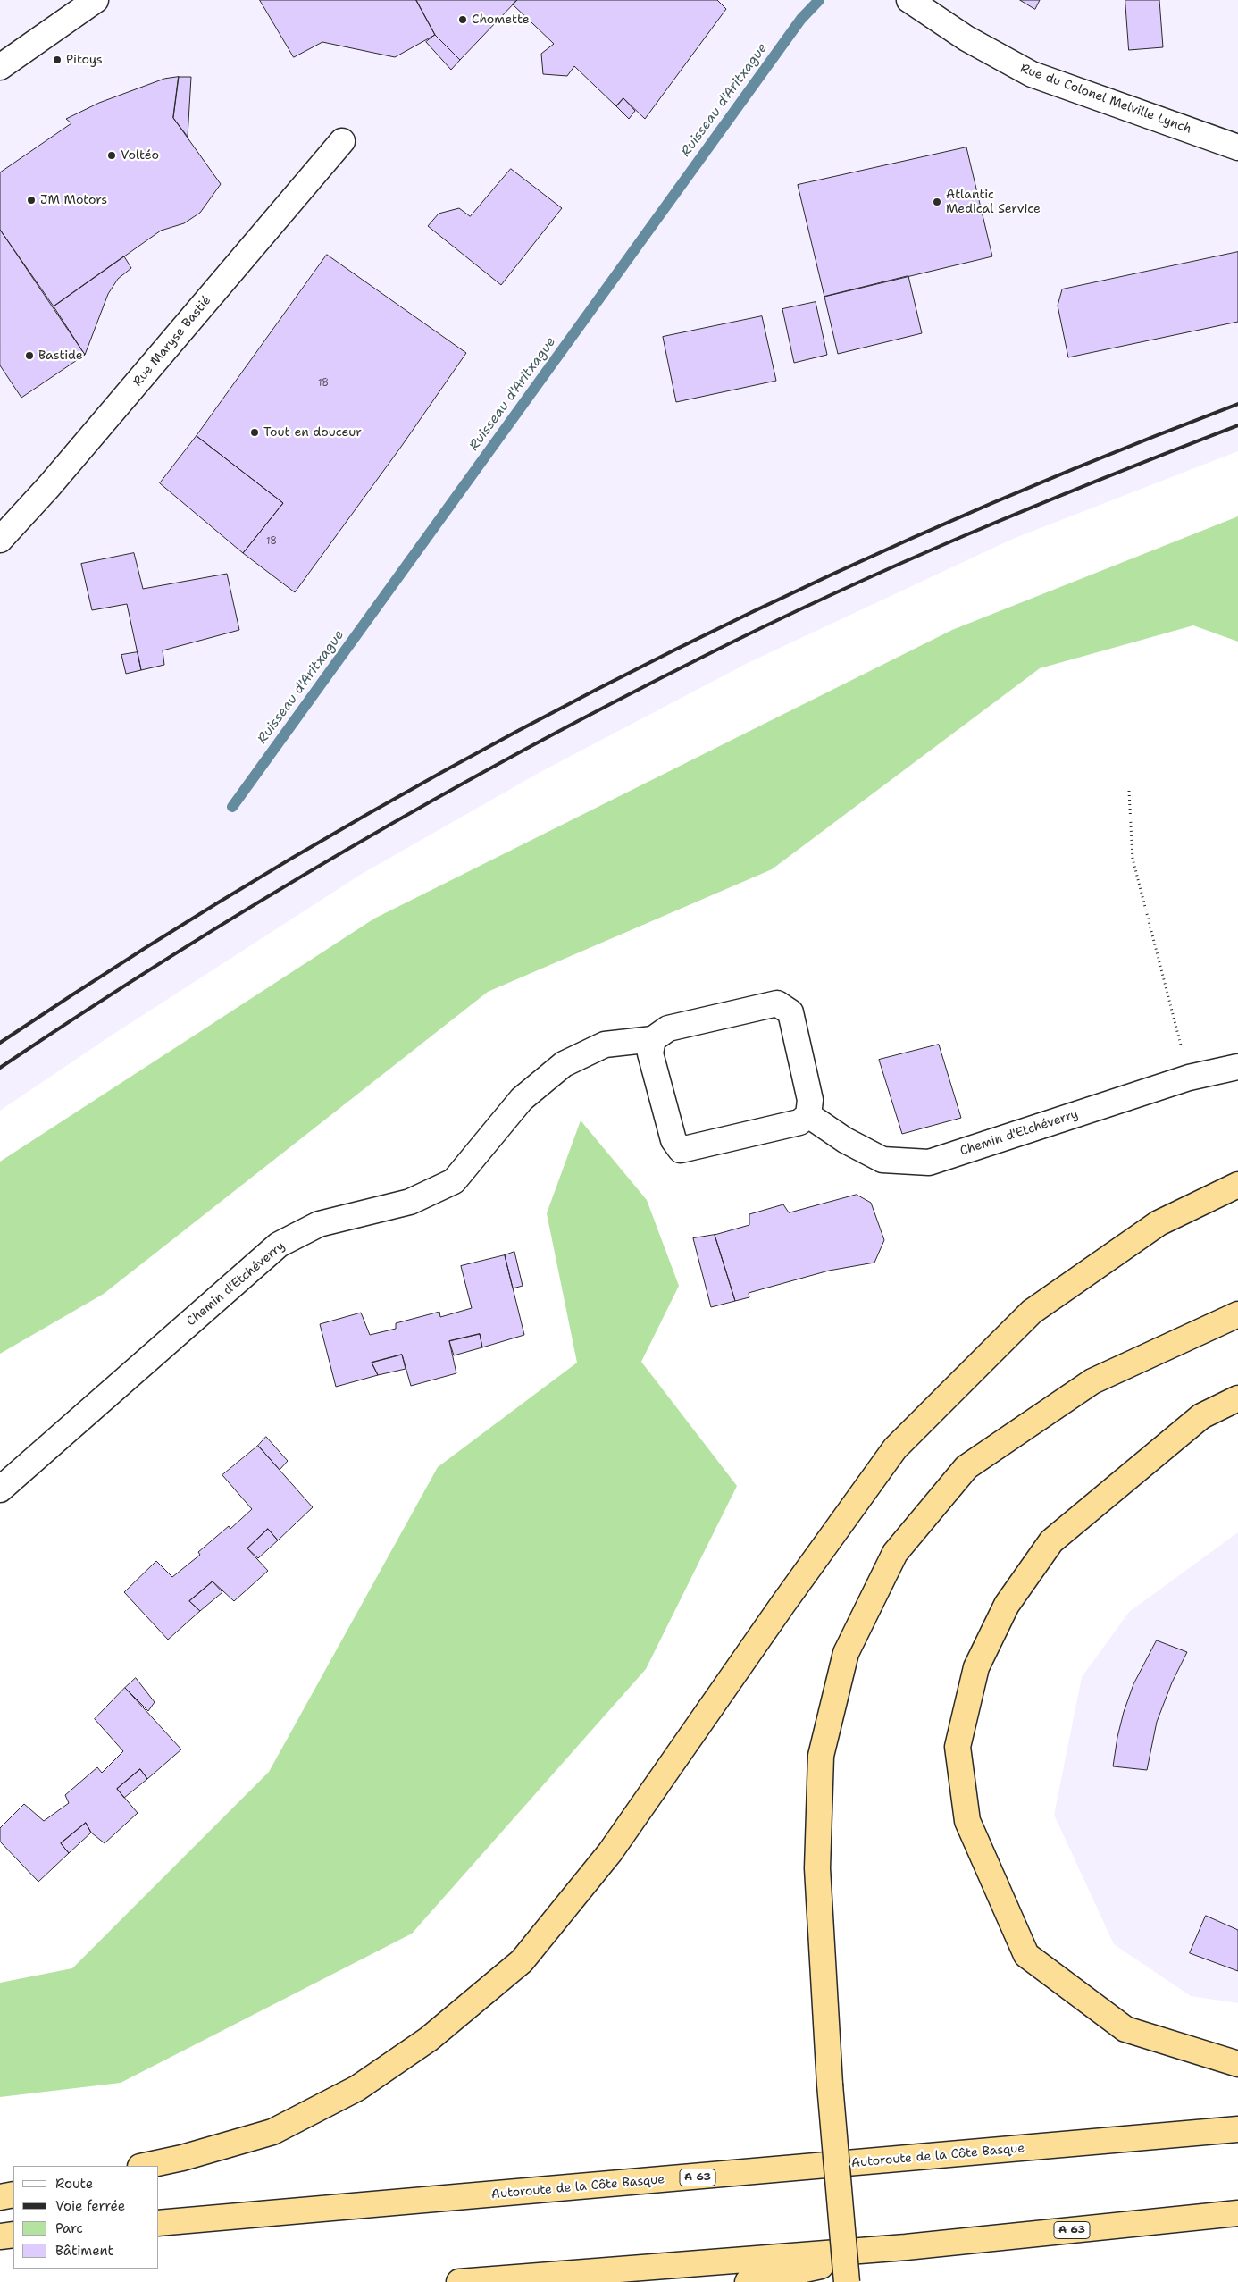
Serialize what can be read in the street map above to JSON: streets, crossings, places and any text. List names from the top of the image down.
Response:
{
  "streets": {
    "highway": ["Autoroute de la Côte Basque", "A 63"],
    "street": ["Rue du Colonel Melville Lynch", "Rue Maryse Bastié", "Chemin d'Etchéverry"]
  },
  "water": ["Ruisseau d'Aritxague"],
  "places": [
    "Chomette",
    "Pitoys",
    "Voltéo",
    "JM Motors",
    "Atlantic Medical Service",
    "Bastide",
    "Tout en douceur"
  ],
  "house_numbers": ["18", "18"],
  "legend": [
    "Route",
    "Voie ferrée",
    "Parc",
    "Bâtiment"
  ]
}
